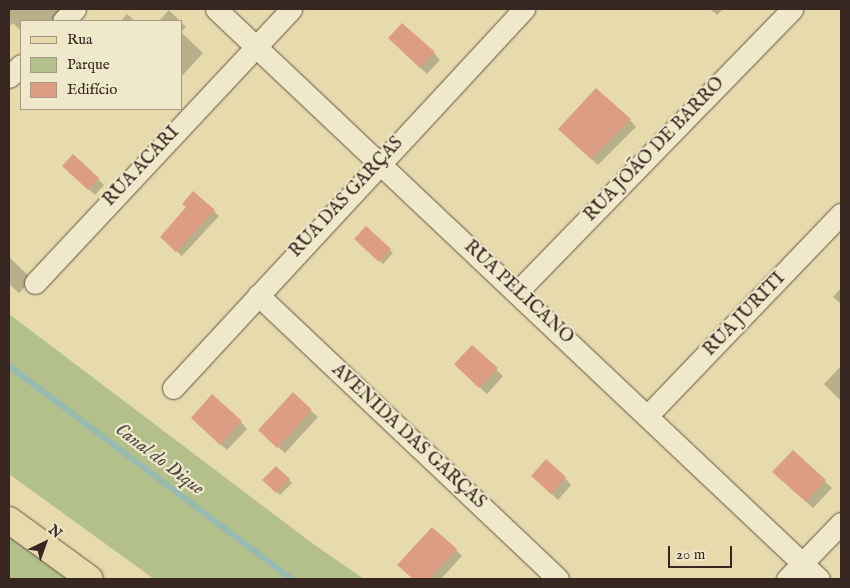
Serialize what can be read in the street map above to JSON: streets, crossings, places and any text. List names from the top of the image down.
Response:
{
  "streets": {
    "street": [
      "RUA JOÃO DE BARRO",
      "RUA ACARI",
      "RUA DAS GARÇAS",
      "RUA PELICANO",
      "RUA JURITI",
      "AVENIDA DAS GARÇAS"
    ]
  },
  "crossings": [
    ["RUA JOÃO DE BARRO", "RUA PELICANO"],
    ["RUA ACARI", "RUA PELICANO"],
    ["RUA DAS GARÇAS", "RUA PELICANO"],
    ["RUA DAS GARÇAS", "AVENIDA DAS GARÇAS"],
    ["RUA PELICANO", "RUA JURITI"]
  ],
  "water": ["Canal do Dique"],
  "legend": ["Rua", "Parque", "Edifício"],
  "scale_bar": "20 m",
  "north": "top right"
}
